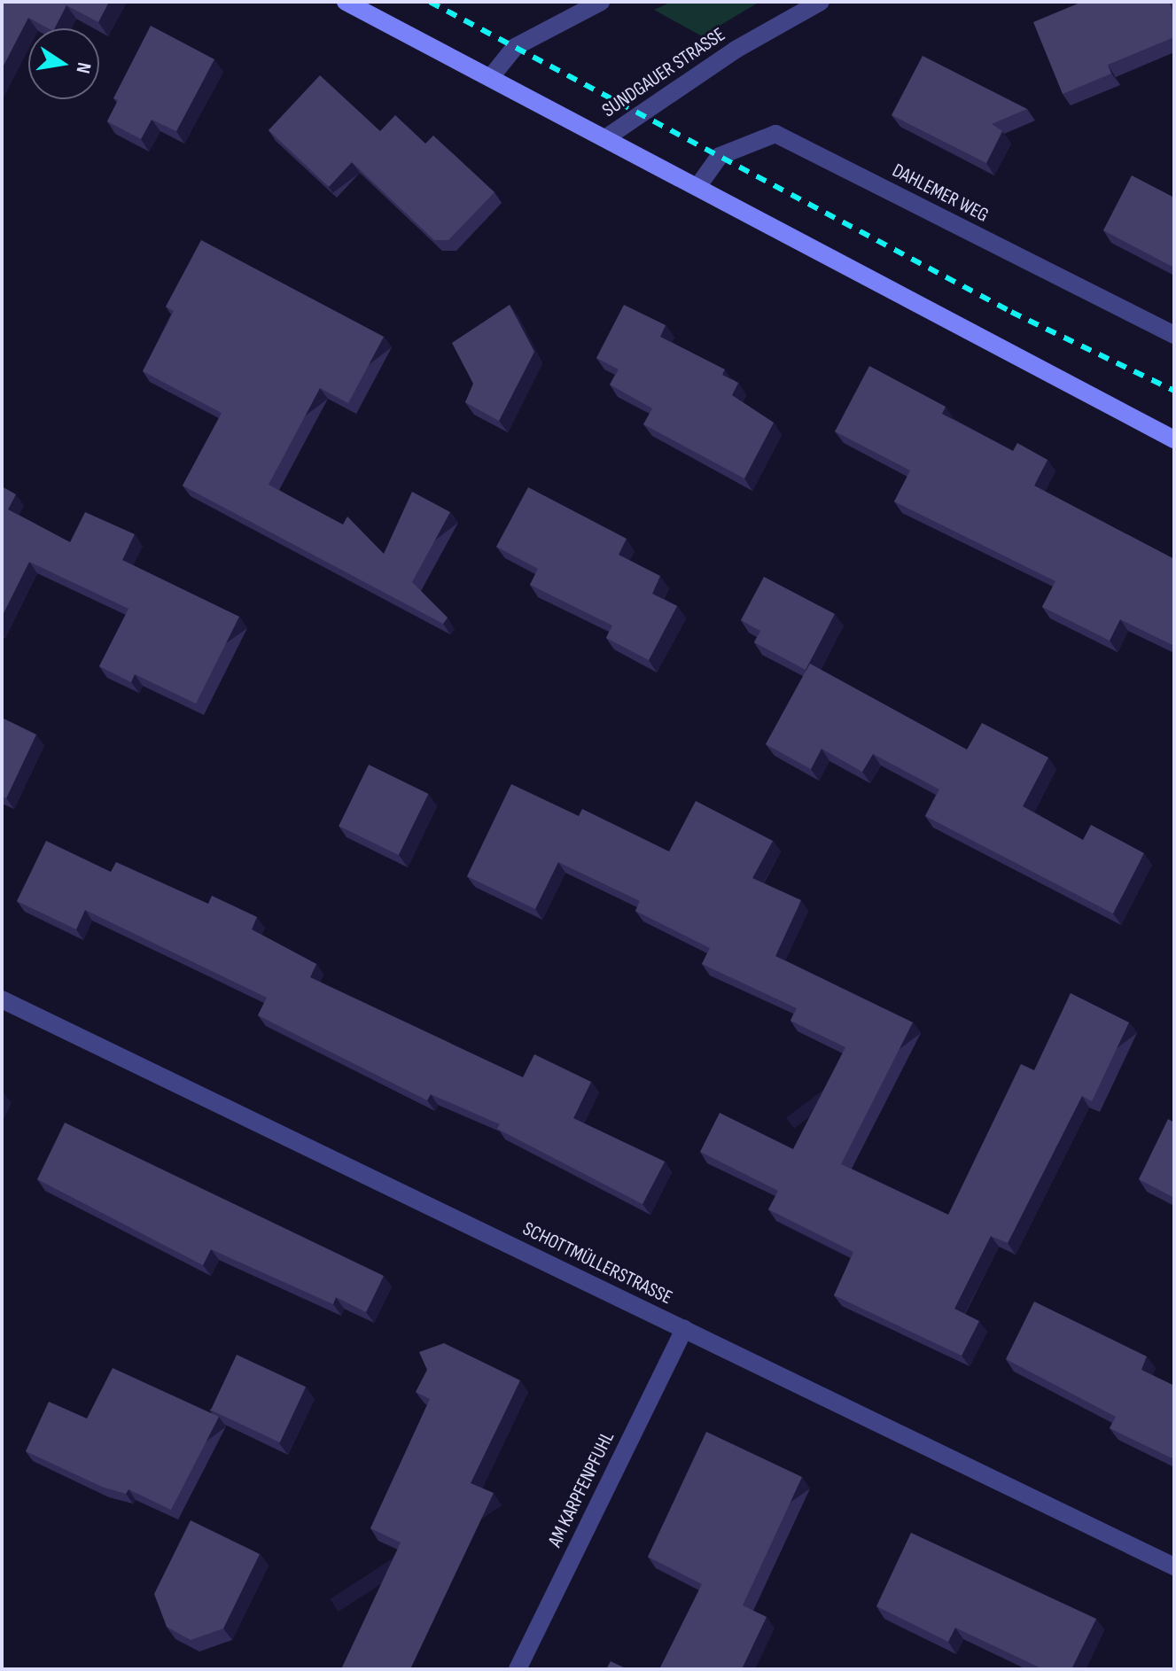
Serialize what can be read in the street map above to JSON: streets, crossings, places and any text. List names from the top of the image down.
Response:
{
  "streets": {
    "street": [
      "SUNDGAUER STRASSE",
      "DAHLEMER WEG",
      "SCHOTTMÜLLERSTRASSE",
      "AM KARPFENPFUHL"
    ]
  },
  "crossings": [
    ["SCHOTTMÜLLERSTRASSE", "AM KARPFENPFUHL"]
  ],
  "north": "right"
}
